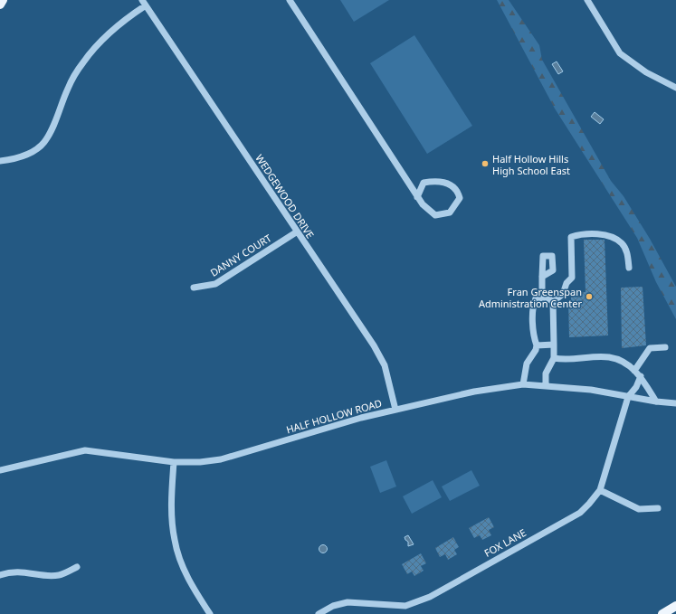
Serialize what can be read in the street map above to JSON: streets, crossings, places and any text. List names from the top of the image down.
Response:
{
  "streets": {
    "street": [
      "WEDGEWOOD DRIVE",
      "DANNY COURT",
      "HALF HOLLOW ROAD",
      "FOX LANE"
    ]
  },
  "crossings": [
    ["WEDGEWOOD DRIVE", "DANNY COURT"],
    ["WEDGEWOOD DRIVE", "HALF HOLLOW ROAD"],
    ["HALF HOLLOW ROAD", "FOX LANE"]
  ],
  "places": ["Half Hollow Hills High School East", "Fran Greenspan Administration Center"]
}
